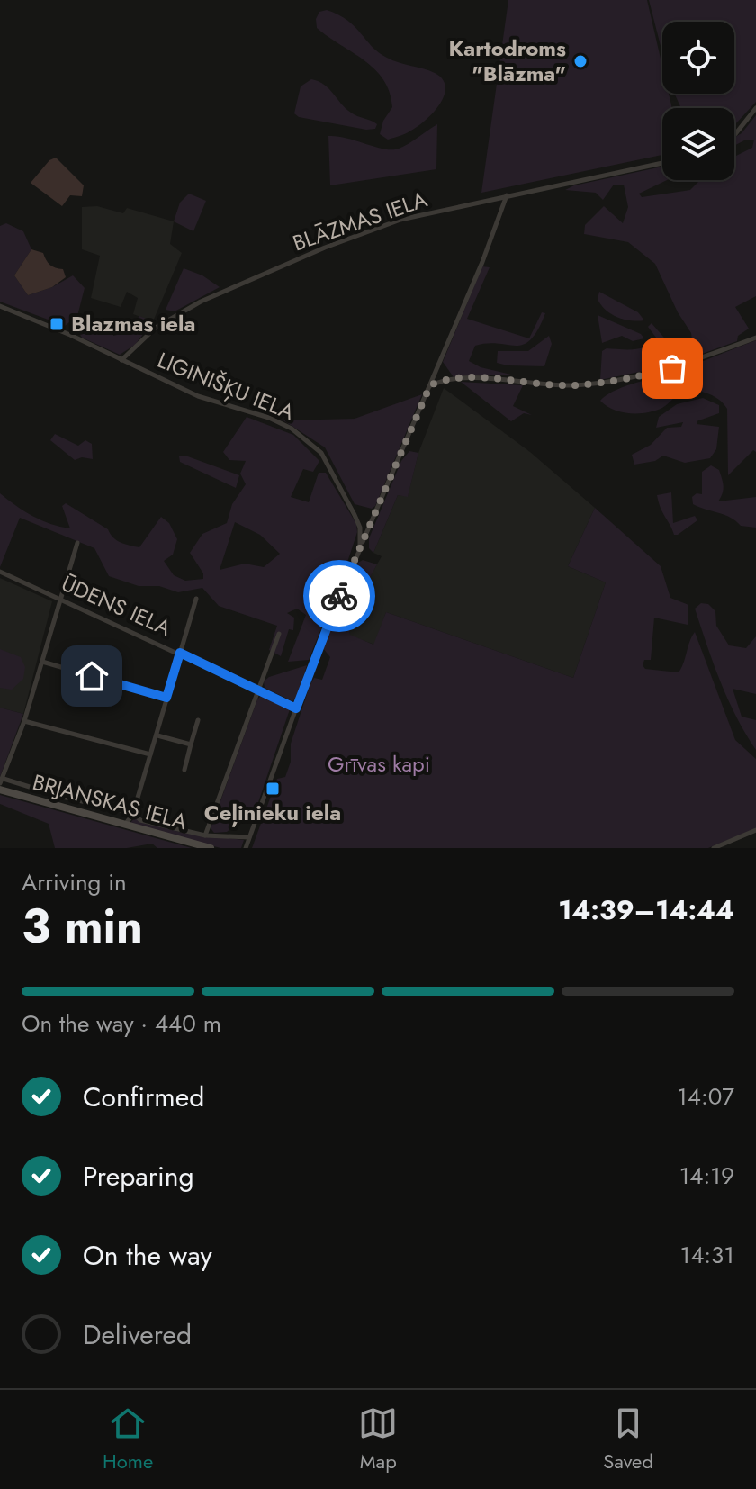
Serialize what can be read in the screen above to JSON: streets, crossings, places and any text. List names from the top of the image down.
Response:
{
  "streets": {
    "main road": ["BRJANSKAS IELA"],
    "street": ["BLĀZMAS IELA", "LIGINIŠĶU IELA", "ŪDENS IELA"]
  },
  "crossings": [
    ["BLĀZMAS IELA", "LIGINIŠĶU IELA"]
  ],
  "parks": ["Grīvas kapi"],
  "places": {
    "other": ["Kartodroms \"Blāzma\""],
    "transit": ["Blazmas iela", "Ceļinieku iela"]
  },
  "page": {
    "heading": ["3 min", "Arriving in", "14:39–14:44"],
    "bar": "On the way · 440 m",
    "list": [
      ["Confirmed", "14:07"],
      ["Preparing", "14:19"],
      ["On the way", "14:31"],
      "Delivered"
    ],
    "tabs": ["Home", "Map", "Saved"]
  }
}
